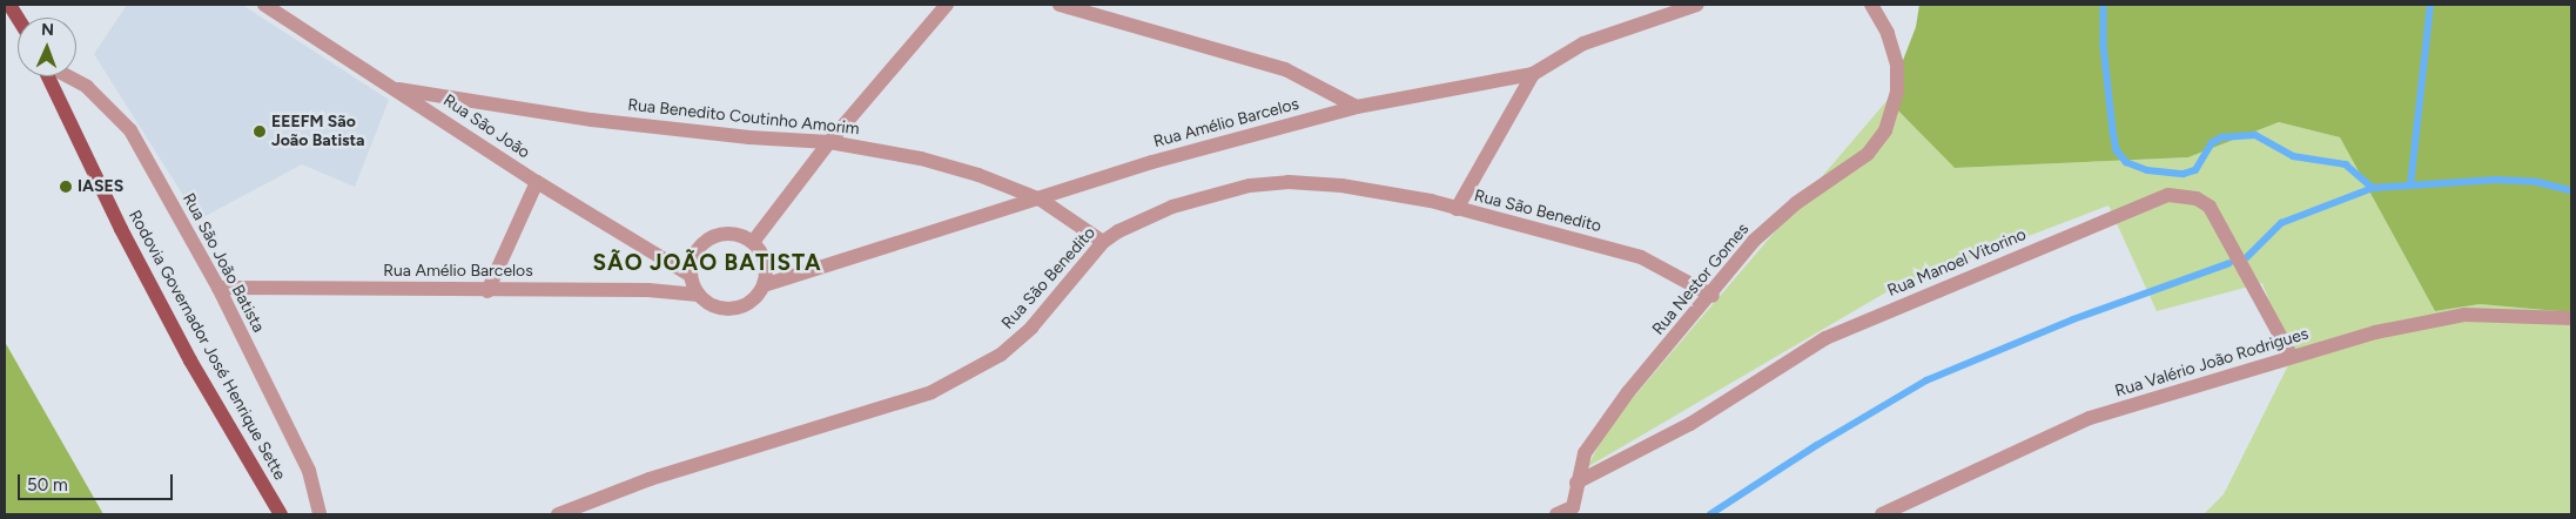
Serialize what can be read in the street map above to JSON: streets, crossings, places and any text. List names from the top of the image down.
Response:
{
  "streets": {
    "main road": ["Rodovia Governador José Henrique Sette"],
    "street": [
      "Rua Benedito Coutinho Amorim",
      "Rua Amélio Barcelos",
      "Rua São João",
      "Rua São Benedito",
      "Rua São João Batista",
      "Rua Manoel Vitorino",
      "Rua Nestor Gomes",
      "Rua Valério João Rodrigues"
    ]
  },
  "crossings": [
    ["Rua Benedito Coutinho Amorim", "Rua Amélio Barcelos"],
    ["Rua Benedito Coutinho Amorim", "Rua São João"],
    ["Rua Benedito Coutinho Amorim", "Rua São Benedito"],
    ["Rua Amélio Barcelos", "Rua São João"],
    ["Rua Amélio Barcelos", "Rua São João Batista"],
    ["Rua São Benedito", "Rua Nestor Gomes"],
    ["Rua Manoel Vitorino", "Rua Nestor Gomes"],
    ["Rua Manoel Vitorino", "Rua Valério João Rodrigues"]
  ],
  "districts": ["SÃO JOÃO BATISTA"],
  "places": ["EEEFM São João Batista", "IASES"],
  "scale_bar": "50 m",
  "north": "top"
}
